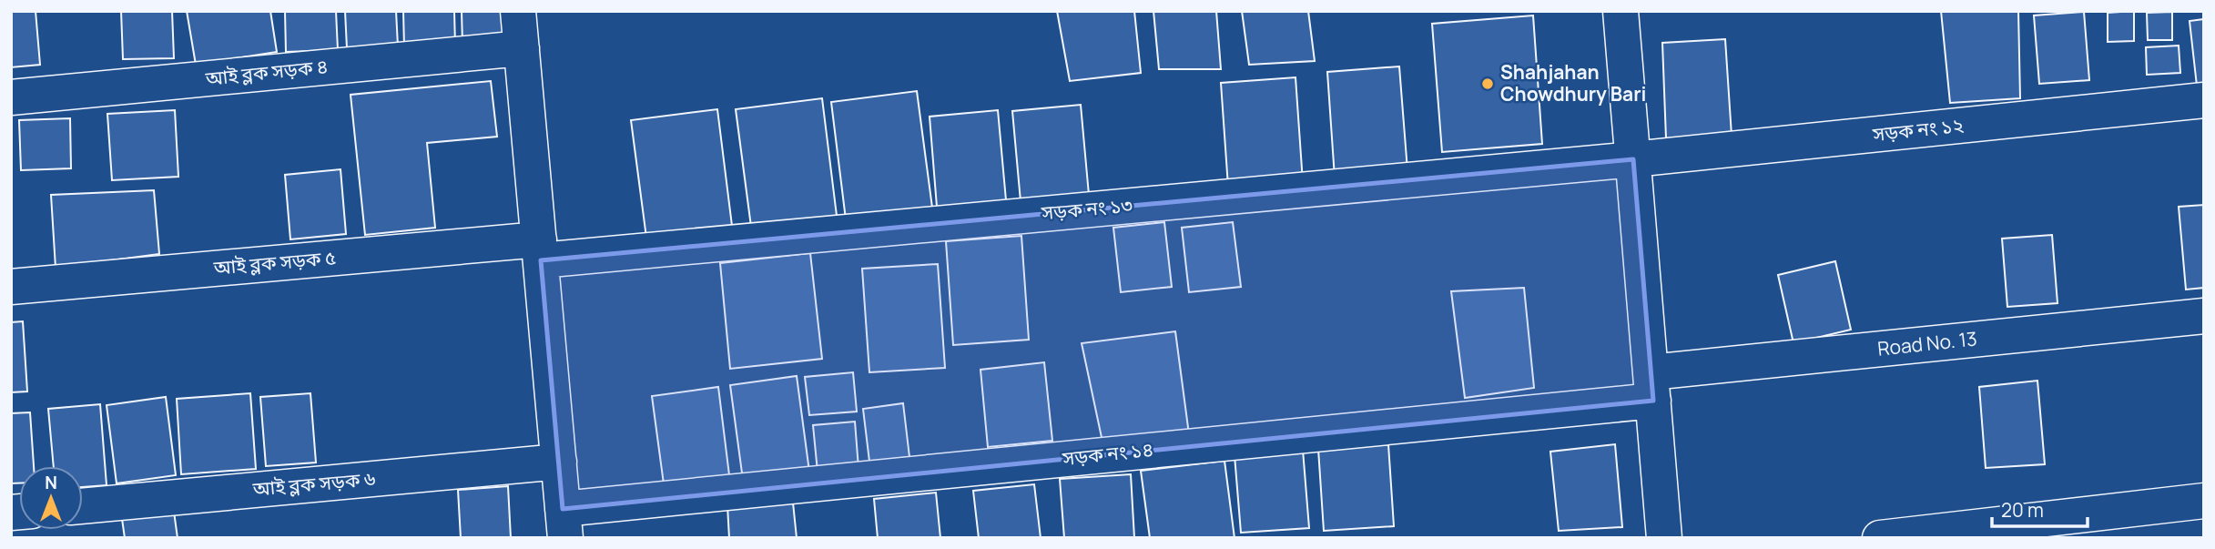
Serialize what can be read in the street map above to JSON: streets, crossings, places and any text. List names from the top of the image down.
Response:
{
  "streets": {
    "street": [
      "আই ব্লক সড়ক ৪",
      "সড়ক নং ১২",
      "সড়ক নং ১৩",
      "আই ব্লক সড়ক ৫",
      "Road No. 13",
      "সড়ক নং ১৪",
      "আই ব্লক সড়ক ৬"
    ]
  },
  "crossings": [
    ["সড়ক নং ১২", "সড়ক নং ১৩"],
    ["সড়ক নং ১৩", "আই ব্লক সড়ক ৫"],
    ["Road No. 13", "সড়ক নং ১৪"]
  ],
  "places": ["Shahjahan Chowdhury Bari"],
  "scale_bar": "20 m",
  "north": "top"
}
